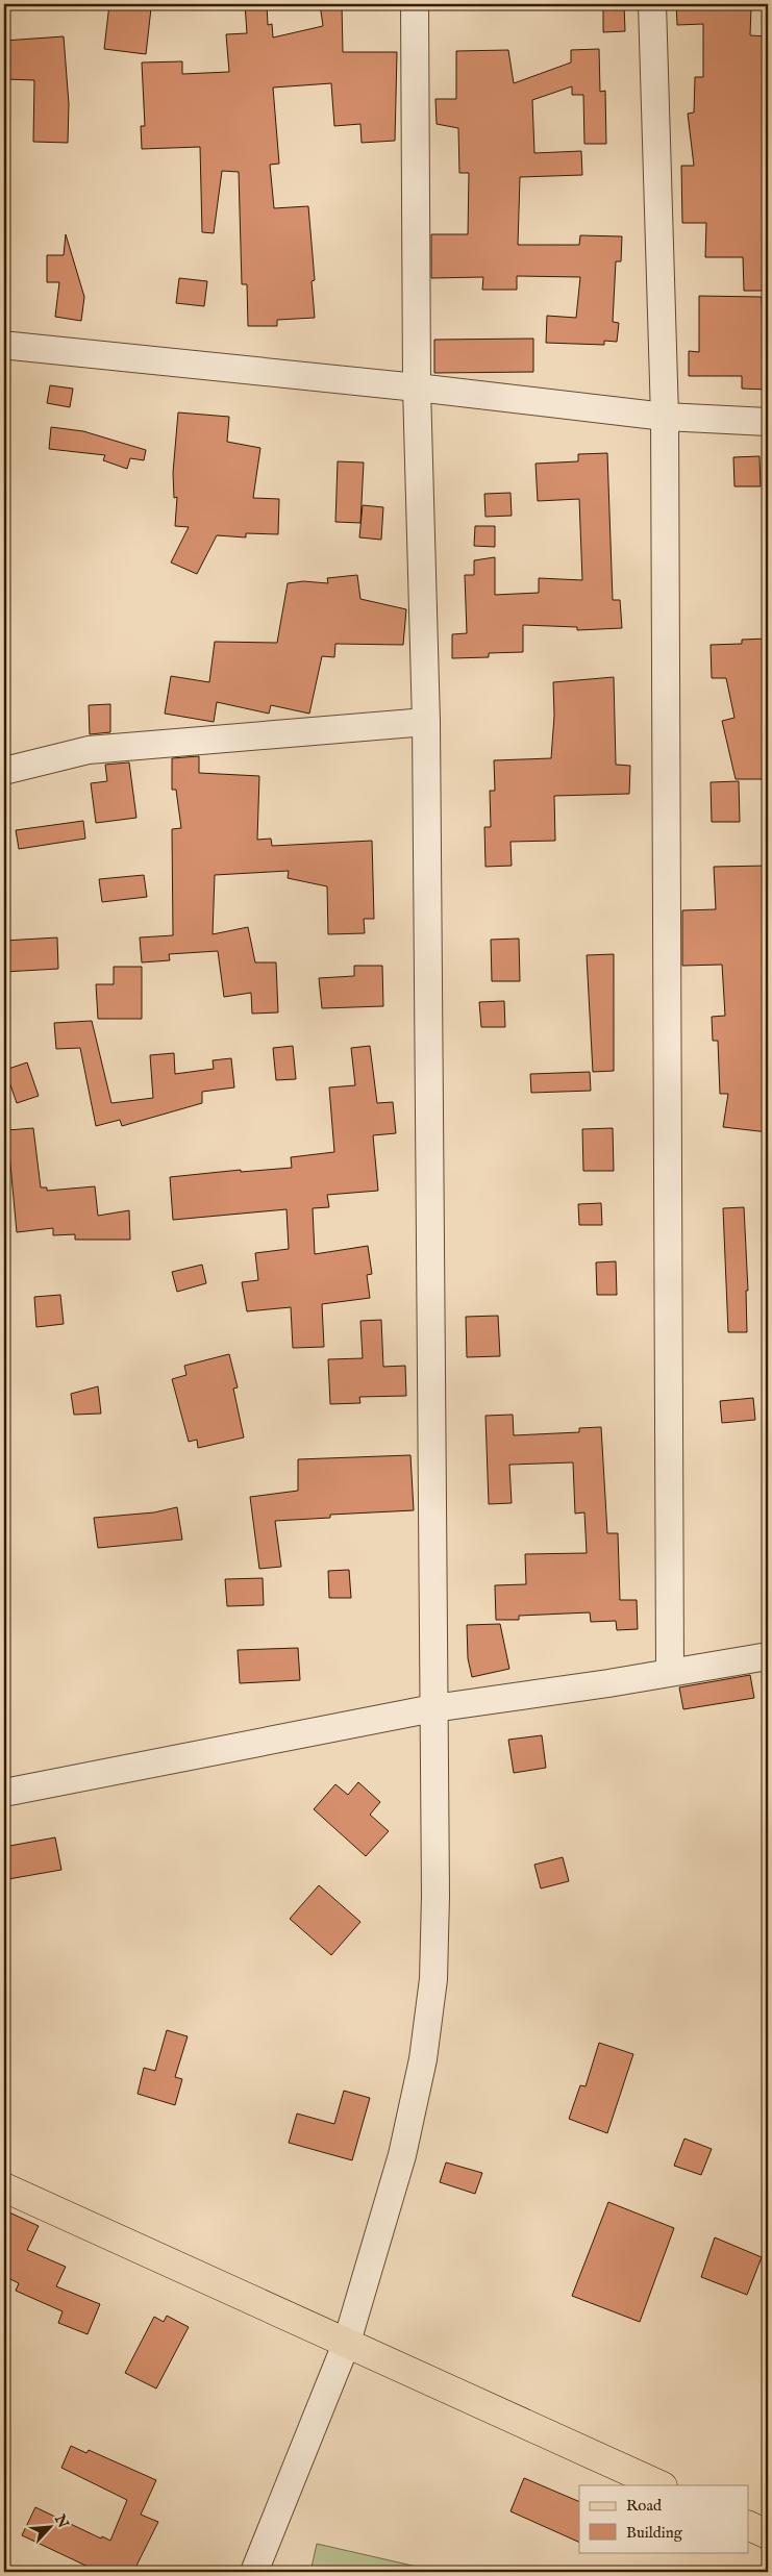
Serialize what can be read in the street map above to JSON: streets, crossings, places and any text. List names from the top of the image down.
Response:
{
  "legend": ["Road", "Building"],
  "north": "top right"
}
